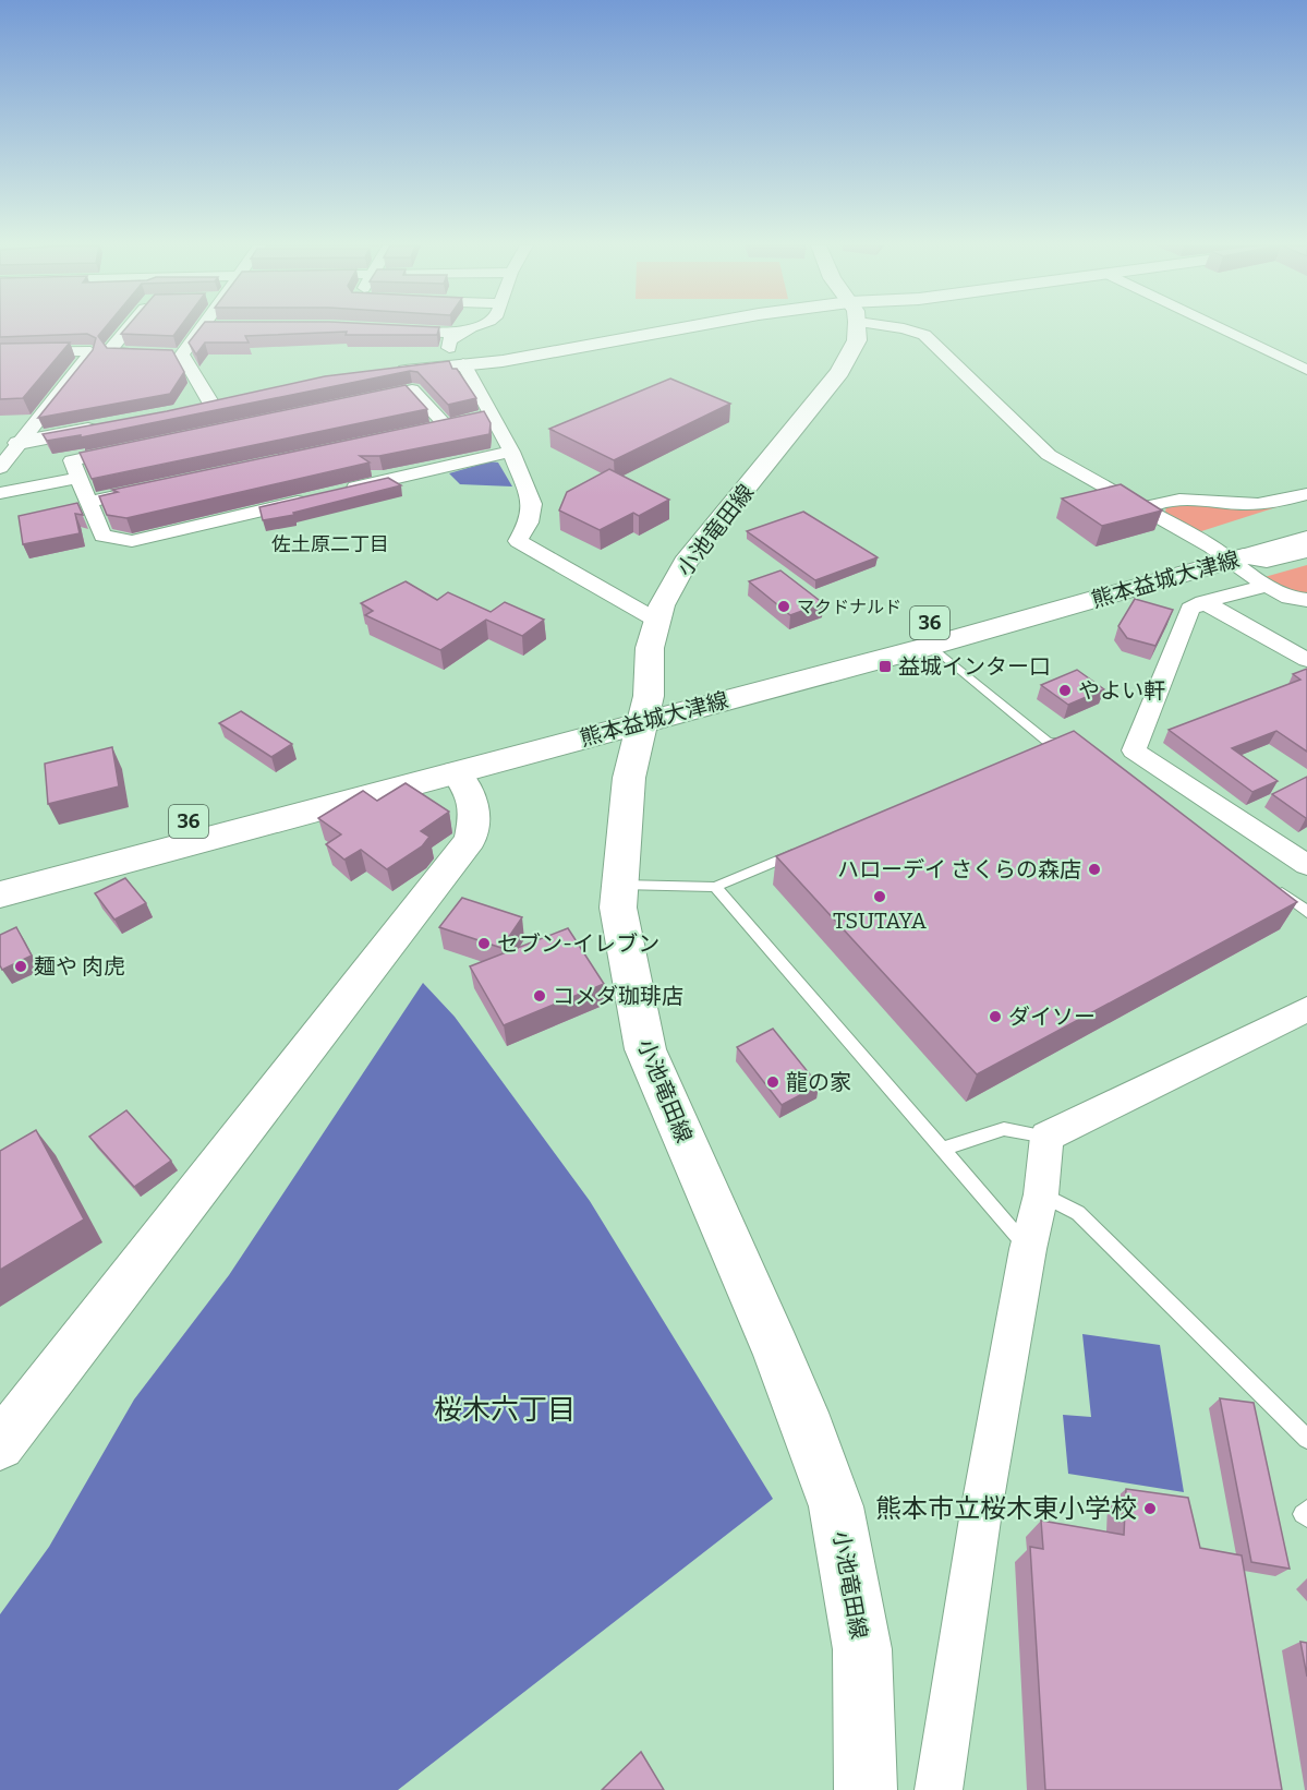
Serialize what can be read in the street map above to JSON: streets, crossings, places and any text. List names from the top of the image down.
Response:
{
  "streets": {
    "main road": ["小池竜田線", "熊本益城大津線", "36"]
  },
  "crossings": [
    ["小池竜田線", "熊本益城大津線"]
  ],
  "districts": ["佐土原二丁目", "桜木六丁目"],
  "places": {
    "other": [
      "マクドナルド",
      "やよい軒",
      "ハローデイ さくらの森店",
      "TSUTAYA",
      "セブン-イレブン",
      "麺や 肉虎",
      "コメダ珈琲店",
      "ダイソー",
      "龍の家",
      "熊本市立桜木東小学校"
    ],
    "transit": ["益城インター口"]
  }
}
